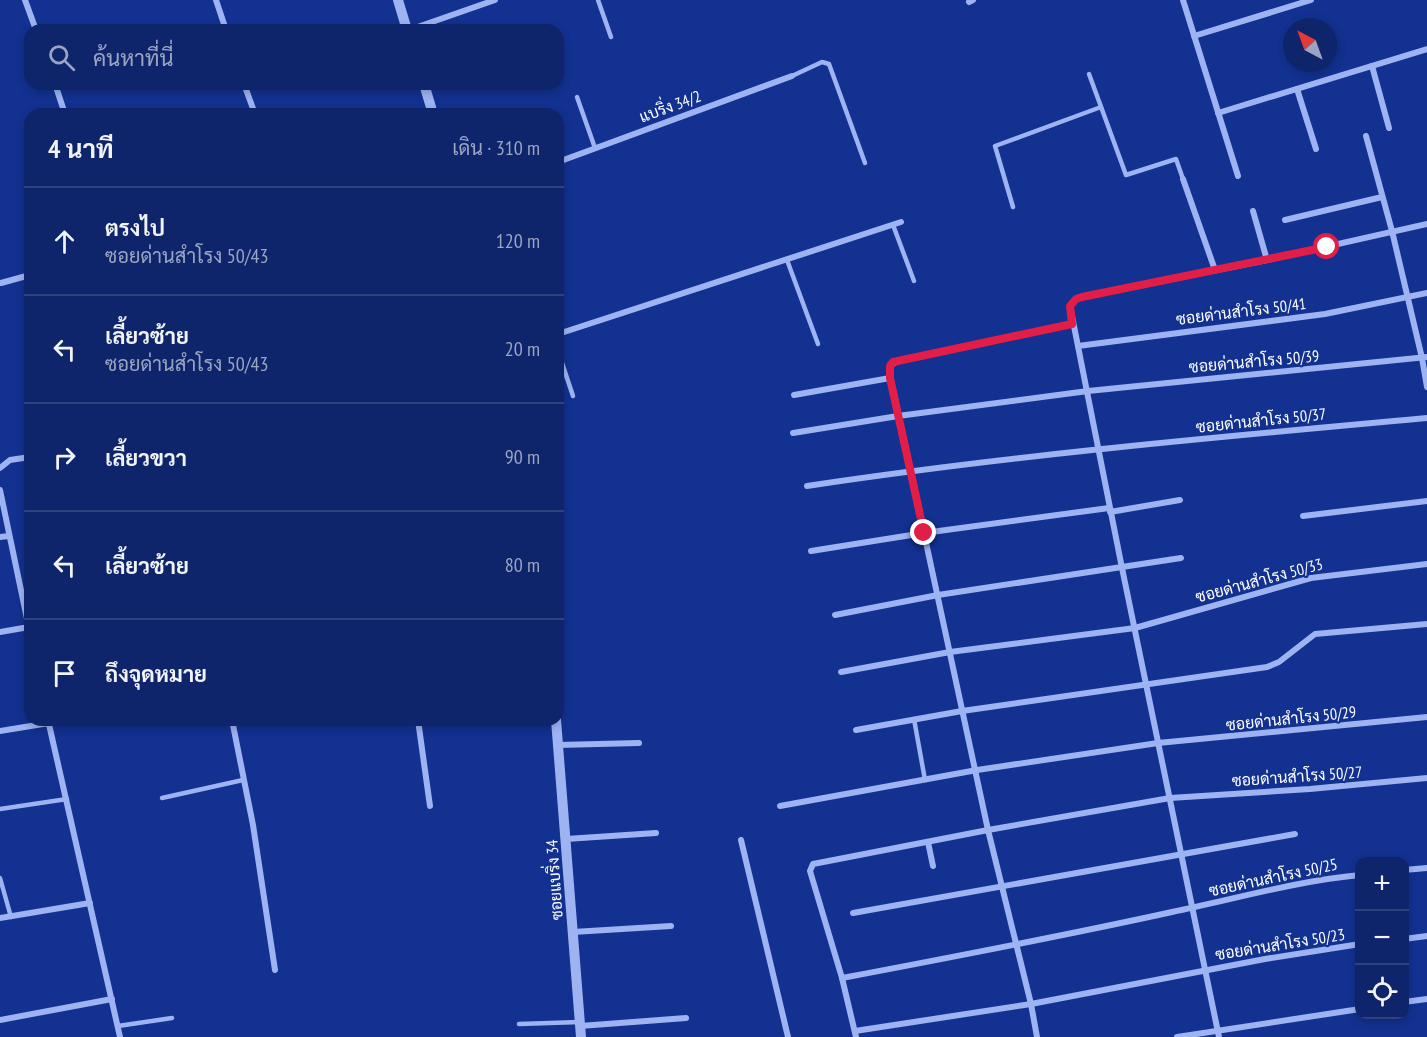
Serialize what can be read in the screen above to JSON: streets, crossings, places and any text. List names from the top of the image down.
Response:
{
  "streets": {
    "street": [
      "แบริ่ง 34/2",
      "ซอยด่านสำโรง 50/41",
      "ซอยด่านสำโรง 50/39",
      "ซอยด่านสำโรง 50/37",
      "ซอยด่านสำโรง 50/33",
      "ซอยด่านสำโรง 50/29",
      "ซอยด่านสำโรง 50/27",
      "ซอยด่านสำโรง 50/25",
      "ซอยแบริ่ง 34",
      "ซอยด่านสำโรง 50/23"
    ]
  },
  "crossings": [
    ["ซอยด่านสำโรง 50/27", "ซอยด่านสำโรง 50/25"]
  ],
  "north": "top left",
  "page": {
    "search": "ค้นหาที่นี่",
    "heading": ["4 นาที", "เดิน · 310 m"],
    "list": [
      ["ตรงไป", "ซอยด่านสำโรง 50/43", "120 m"],
      ["เลี้ยวซ้าย", "ซอยด่านสำโรง 50/43", "20 m"],
      ["เลี้ยวขวา", "90 m"],
      ["เลี้ยวซ้าย", "80 m"],
      "ถึงจุดหมาย"
    ],
    "map_buttons": ["+", "−"]
  }
}
